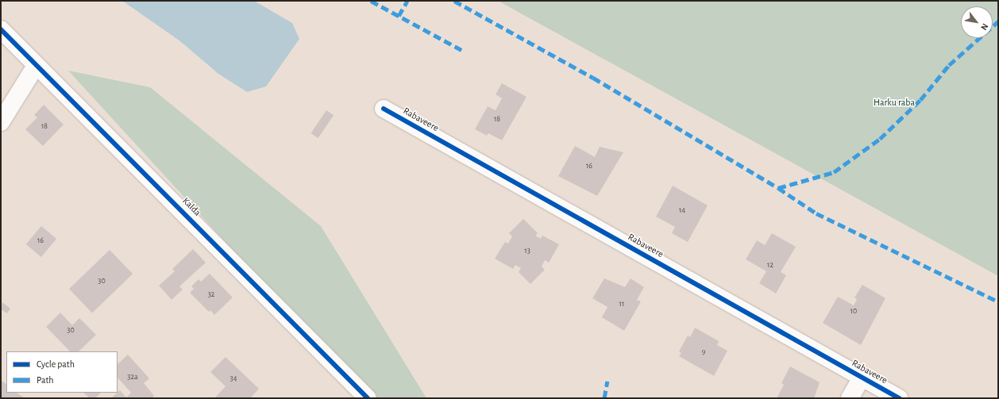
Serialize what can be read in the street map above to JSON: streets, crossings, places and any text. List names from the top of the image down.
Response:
{
  "streets": {
    "street": ["Rabaveere", "Kalda"]
  },
  "parks": ["Harku raba"],
  "house_numbers": [
    "18",
    "18",
    "16",
    "14",
    "16",
    "13",
    "12",
    "30",
    "32",
    "11",
    "10",
    "30",
    "9",
    "32a",
    "34"
  ],
  "legend": ["Cycle path", "Path"],
  "north": "bottom right"
}
